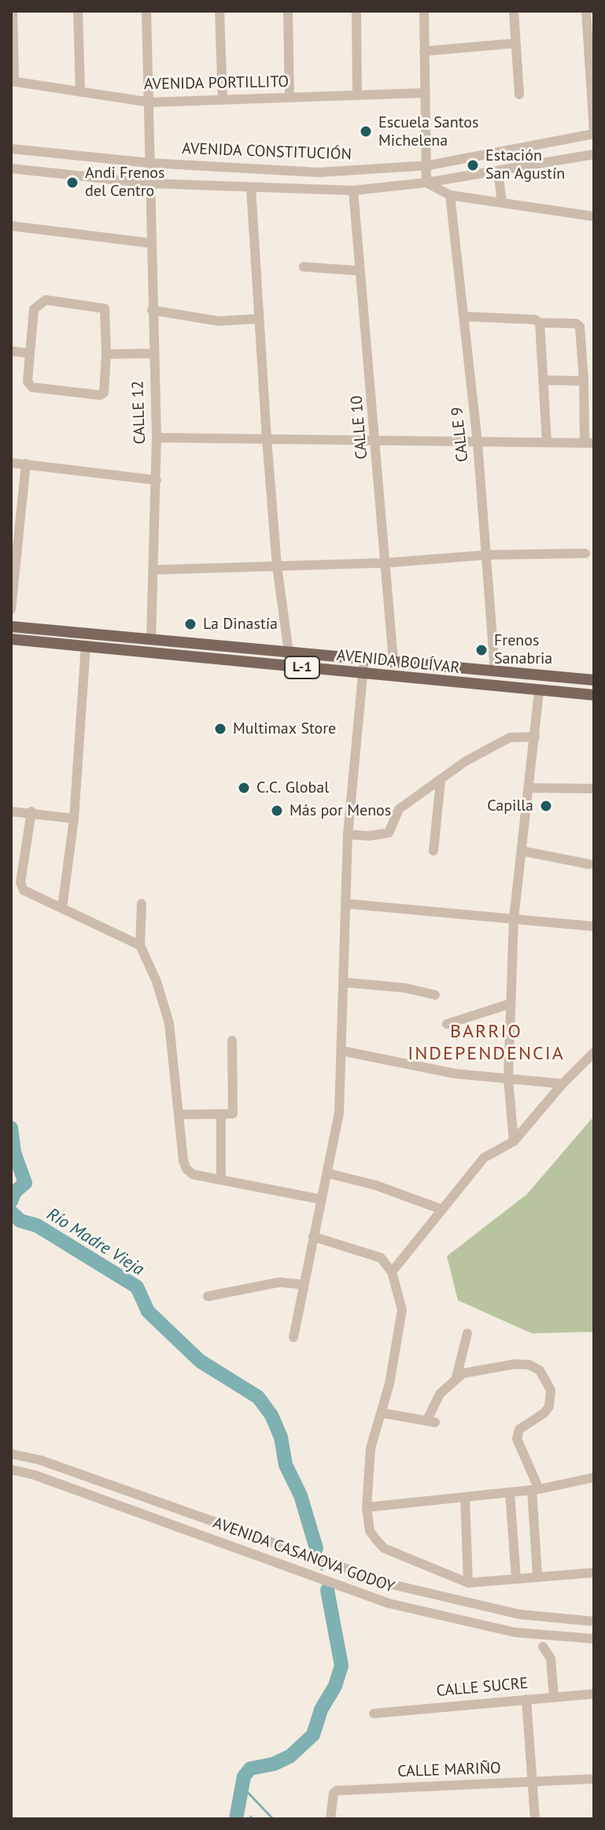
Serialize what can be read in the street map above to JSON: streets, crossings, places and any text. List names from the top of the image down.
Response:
{
  "streets": {
    "main road": ["AVENIDA BOLÍVAR", "L-1"],
    "street": [
      "AVENIDA PORTILLITO",
      "AVENIDA CONSTITUCIÓN",
      "CALLE 12",
      "CALLE 10",
      "CALLE 9",
      "AVENIDA CASANOVA GODOY",
      "CALLE SUCRE",
      "CALLE MARIÑO"
    ]
  },
  "crossings": [
    ["AVENIDA CONSTITUCIÓN", "CALLE 12"],
    ["CALLE 12", "AVENIDA BOLÍVAR"],
    ["CALLE 10", "AVENIDA BOLÍVAR"],
    ["CALLE 9", "AVENIDA BOLÍVAR"]
  ],
  "districts": ["BARRIO INDEPENDENCIA"],
  "water": ["Río Madre Vieja"],
  "places": [
    "Escuela Santos Michelena",
    "Estación San Agustín",
    "Andi Frenos del Centro",
    "La Dinastía",
    "Frenos Sanabria",
    "Multimax Store",
    "C.C. Global",
    "Capilla",
    "Más por Menos"
  ]
}
